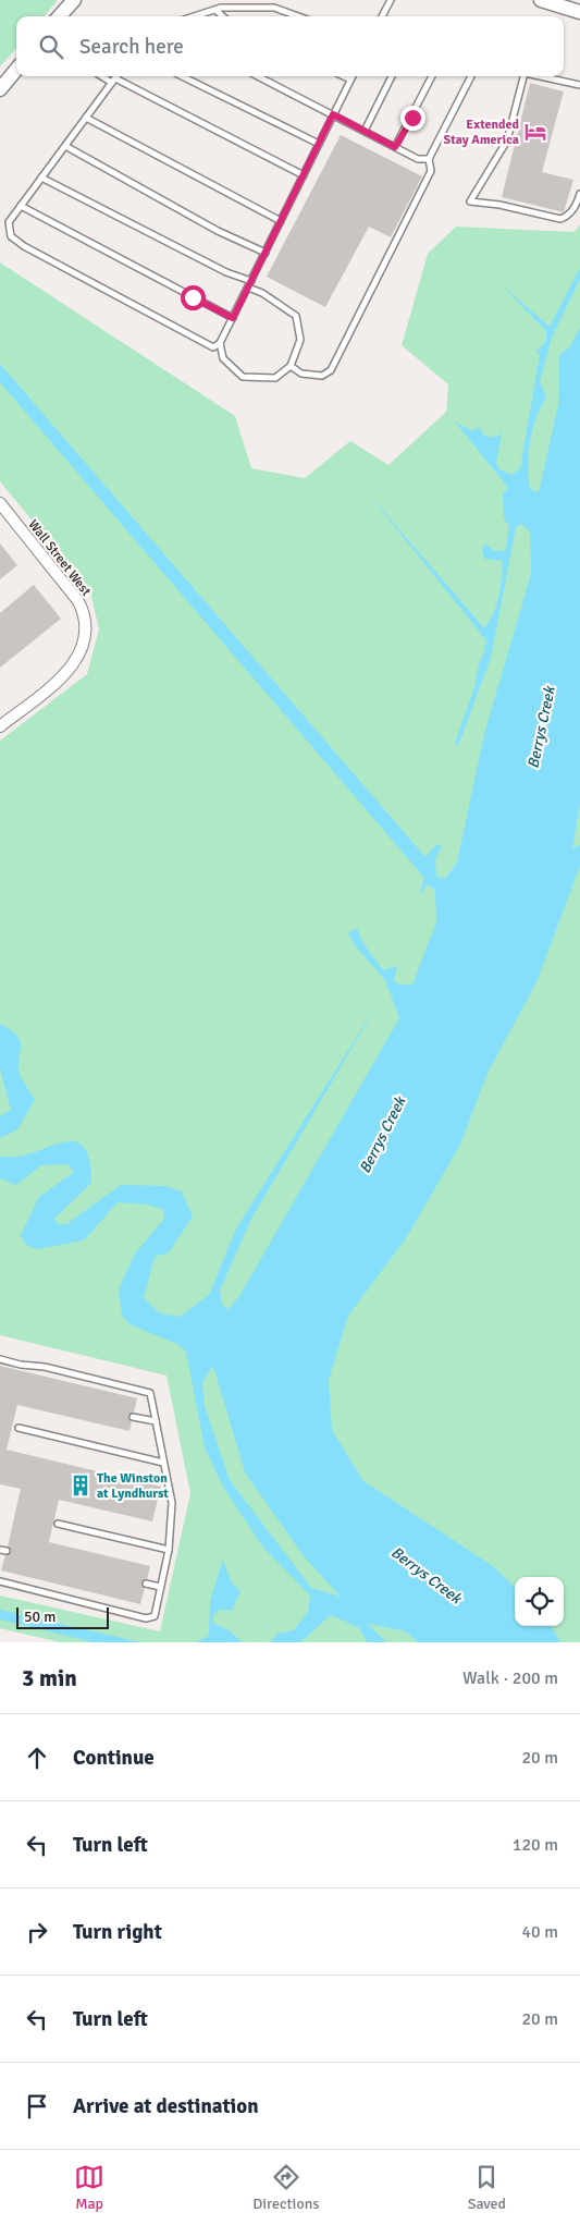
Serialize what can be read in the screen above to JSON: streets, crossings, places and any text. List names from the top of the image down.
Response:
{
  "streets": {
    "street": ["Wall Street West"]
  },
  "water": ["Berrys Creek"],
  "places": {
    "hotel": ["Extended Stay America"],
    "building": ["The Winston at Lyndhurst"]
  },
  "scale_bar": "50 m",
  "page": {
    "search": "Search here",
    "scale": "50 m",
    "heading": ["3 min", "Walk · 200 m"],
    "list": [
      ["Continue", "20 m"],
      ["Turn left", "120 m"],
      ["Turn right", "40 m"],
      ["Turn left", "20 m"],
      "Arrive at destination"
    ],
    "nav": ["Map", "Directions", "Saved"]
  }
}
